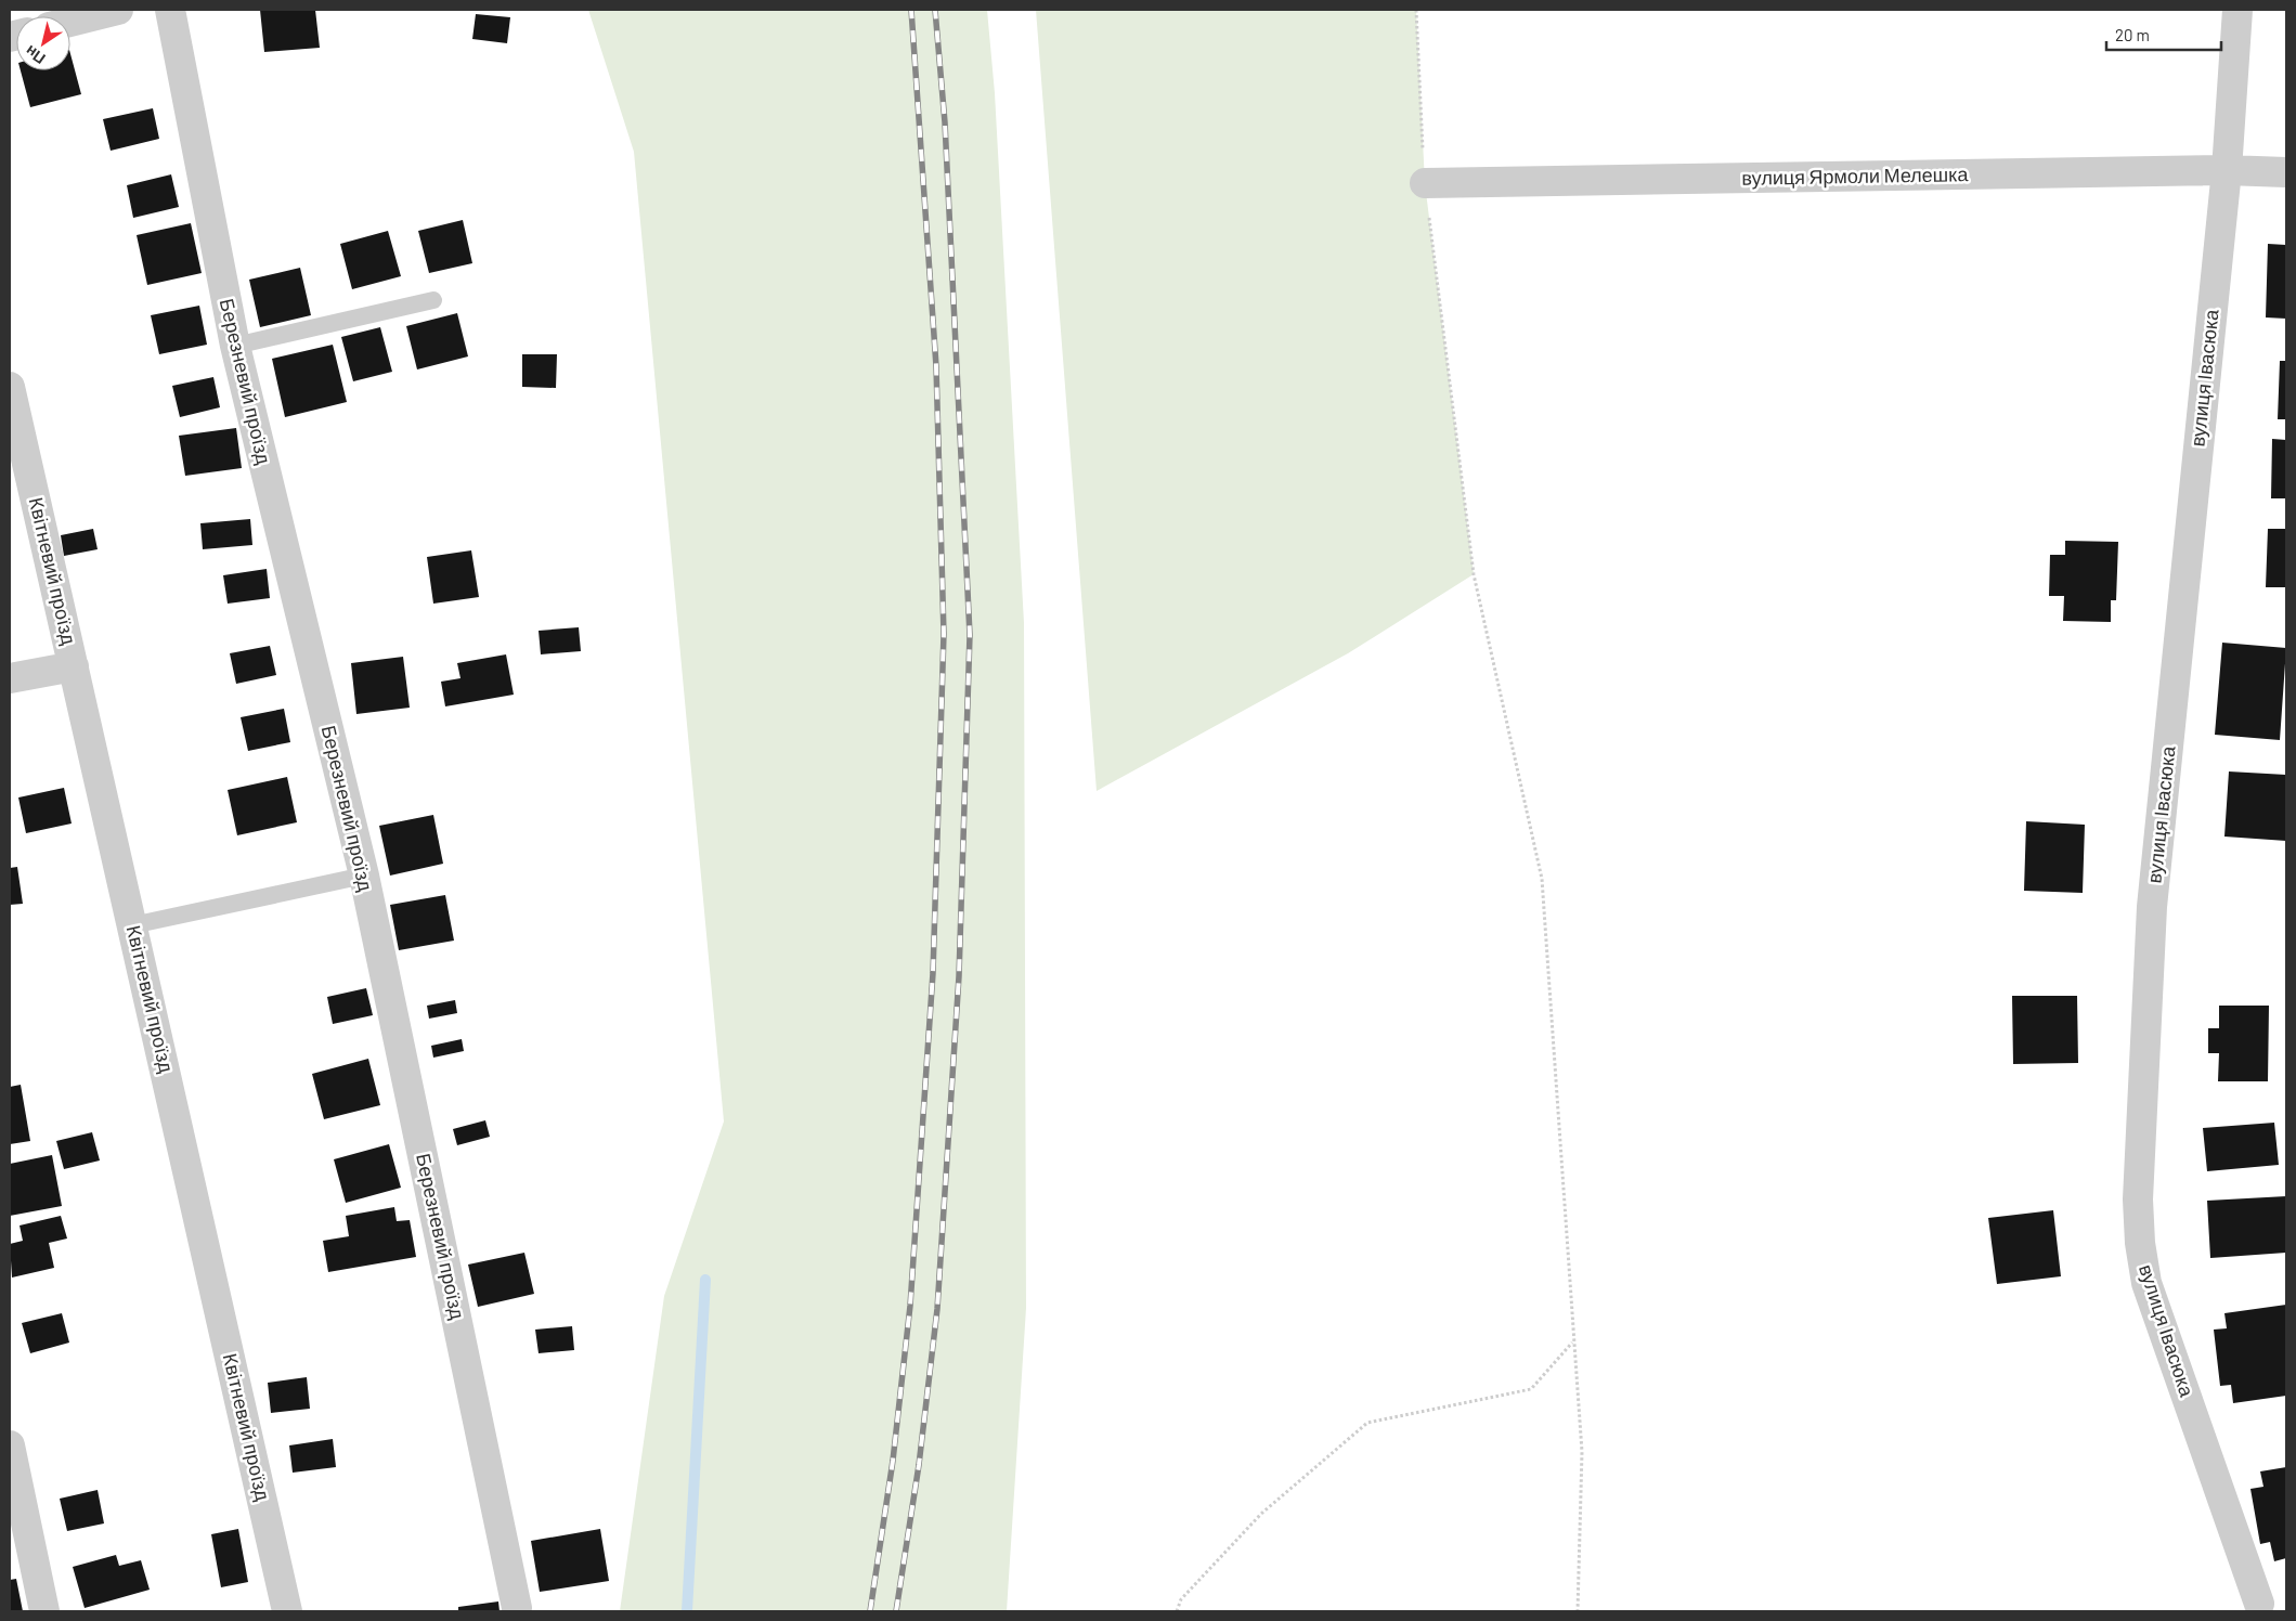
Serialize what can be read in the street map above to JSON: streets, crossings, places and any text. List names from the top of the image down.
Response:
{
  "streets": {
    "street": [
      "вулиця Ярмоли Мелешка",
      "вулиця Івасюка",
      "Березневий проїзд",
      "Квітневий проїзд"
    ]
  },
  "crossings": [
    ["вулиця Ярмоли Мелешка", "вулиця Івасюка"]
  ],
  "scale_bar": "20 m",
  "north": "bottom left"
}
